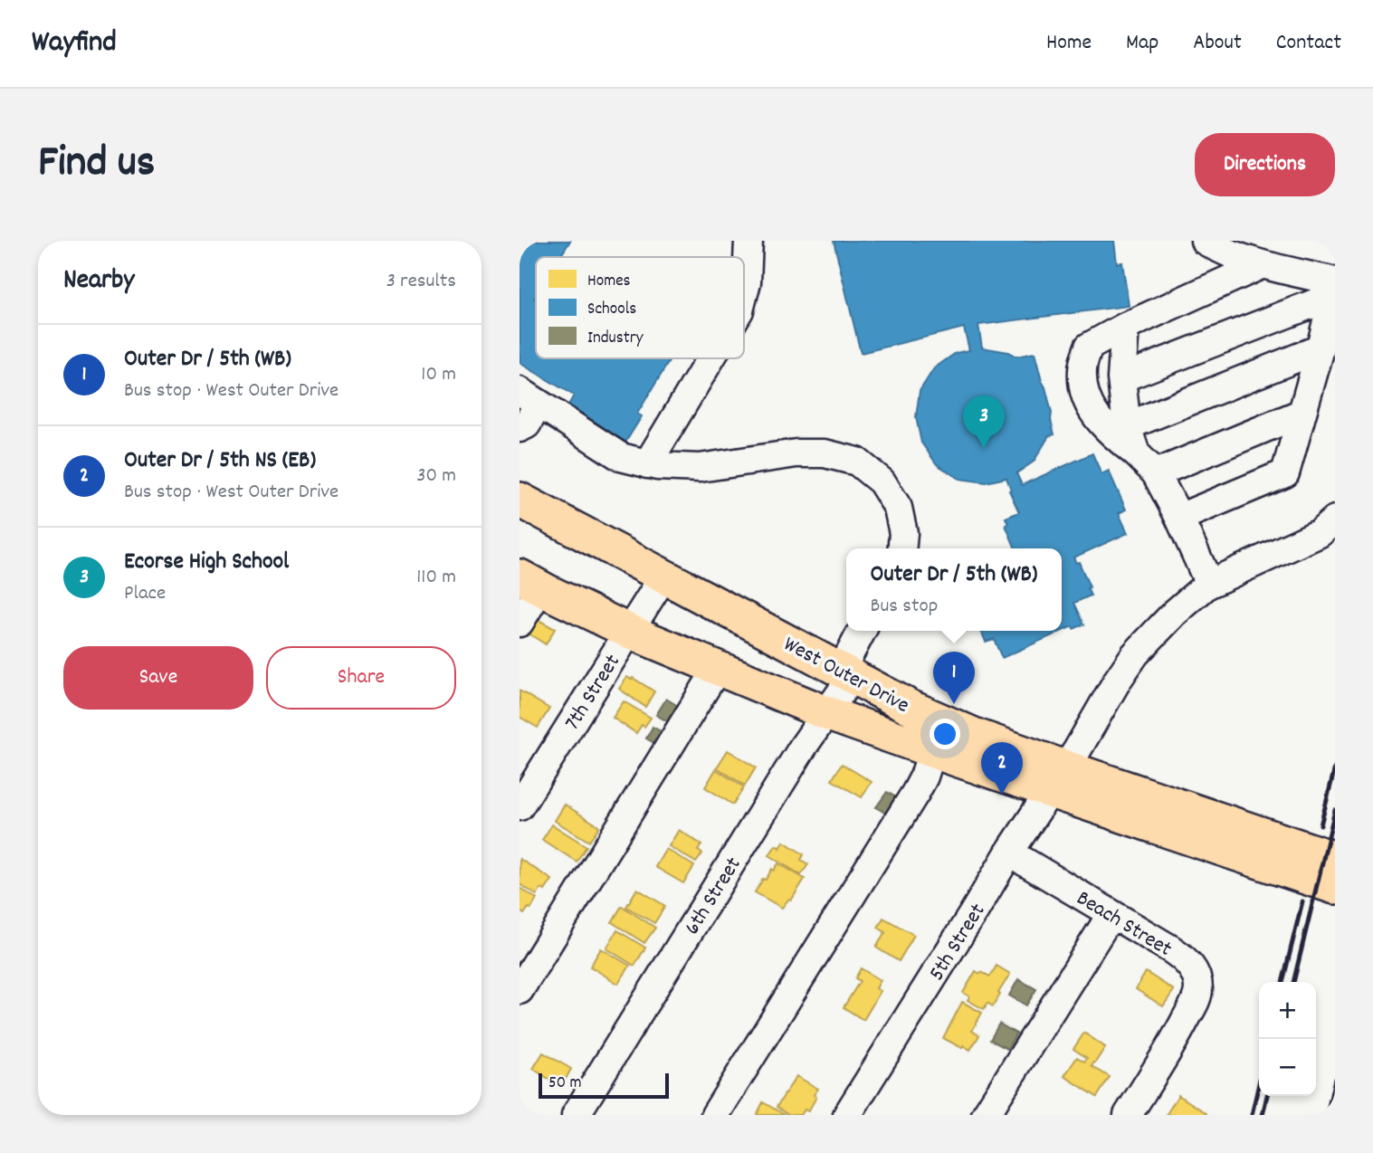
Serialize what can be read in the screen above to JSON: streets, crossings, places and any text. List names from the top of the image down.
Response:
{
  "streets": {
    "main road": ["West Outer Drive"],
    "street": [
      "7th Street",
      "6th Street",
      "Beach Street",
      "5th Street"
    ]
  },
  "crossings": [
    ["West Outer Drive", "7th Street"],
    ["West Outer Drive", "6th Street"],
    ["West Outer Drive", "5th Street"],
    ["Beach Street", "5th Street"]
  ],
  "legend": ["Homes", "Schools", "Industry"],
  "scale_bar": "50 m",
  "page": {
    "header": "Wayfind",
    "nav": [
      "Home",
      "Map",
      "About",
      "Contact"
    ],
    "title": "Find us",
    "buttons": [
      "Directions",
      ["Save", "Share"]
    ],
    "heading": ["Nearby", "3 results"],
    "list": [
      {
        "mark": "1",
        "name": "Outer Dr / 5th (WB)",
        "note": "Bus stop · West Outer Drive",
        "value": "10 m"
      },
      {
        "mark": "2",
        "name": "Outer Dr / 5th NS (EB)",
        "note": "Bus stop · West Outer Drive",
        "value": "30 m"
      },
      {
        "mark": "3",
        "name": "Ecorse High School",
        "note": "Place",
        "value": "110 m"
      }
    ],
    "pins": ["3", "1", "2"],
    "popup": ["Outer Dr / 5th (WB)", "Bus stop"],
    "map_buttons": ["+", "−"],
    "scale": "50 m"
  }
}
